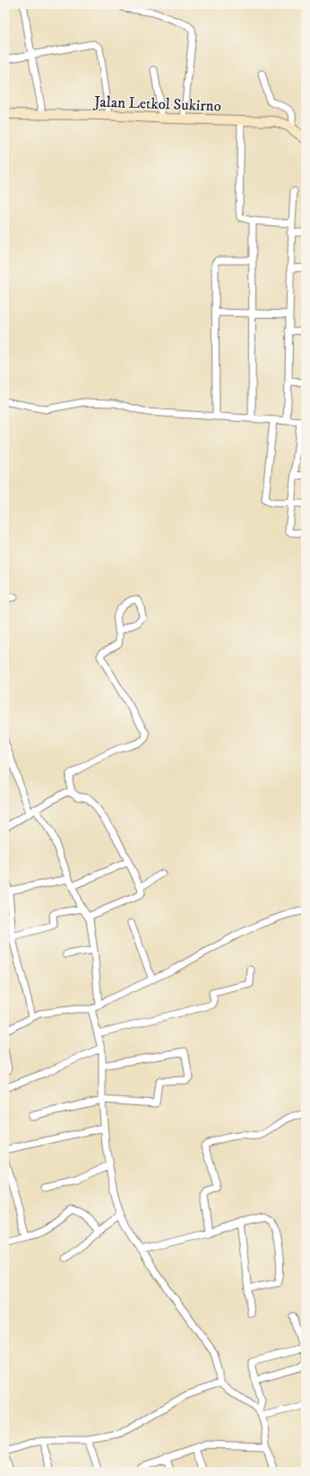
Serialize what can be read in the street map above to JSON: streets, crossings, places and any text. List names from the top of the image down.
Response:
{
  "streets": {
    "main road": ["Jalan Letkol Sukirno"]
  }
}
